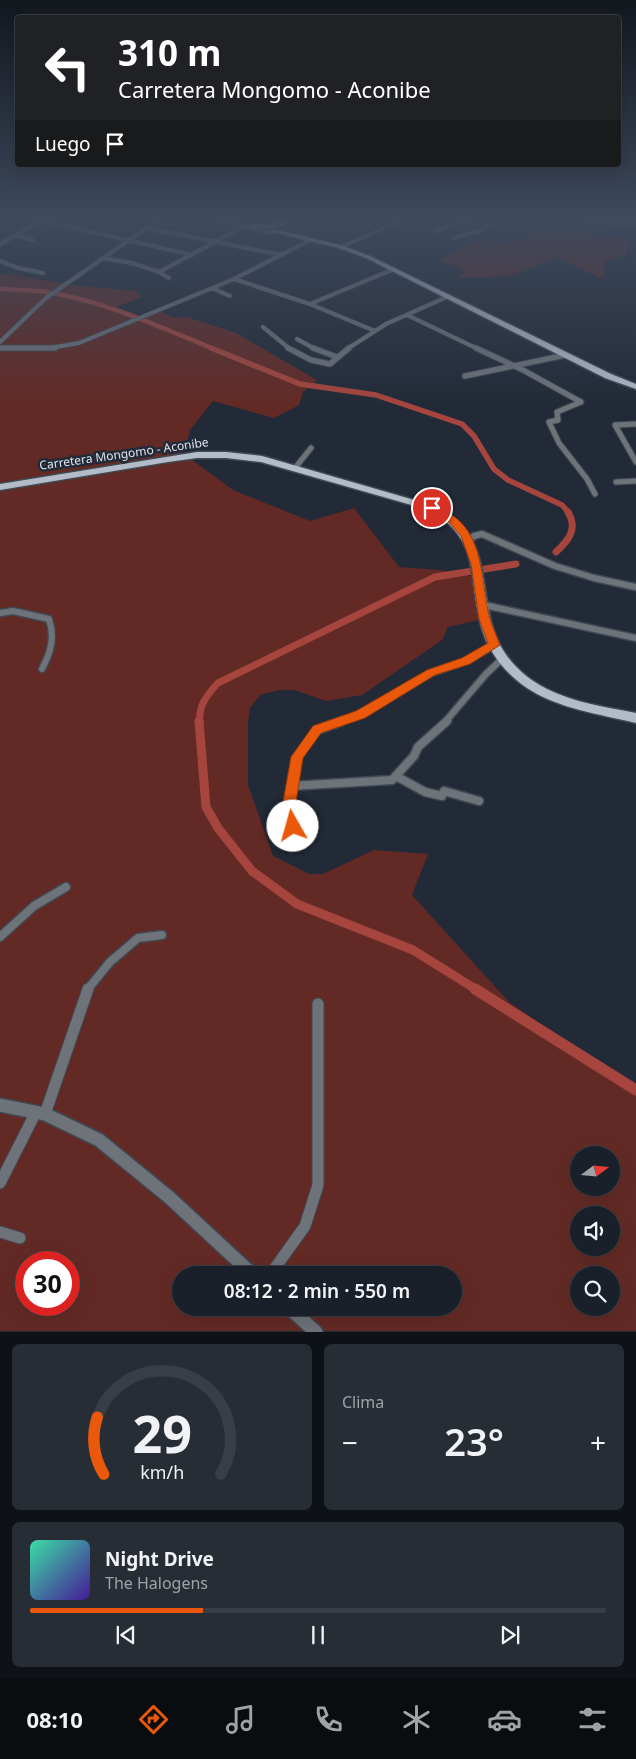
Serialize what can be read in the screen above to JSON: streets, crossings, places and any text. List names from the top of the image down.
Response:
{
  "streets": {
    "main road": ["Carretera Mongomo - Aconibe"]
  },
  "north": "right",
  "page": {
    "turn": ["310 m", "Carretera Mongomo - Aconibe"],
    "then": "Luego",
    "limit": "30",
    "trip": "08:12 · 2 min · 550 m",
    "tile": "Clima",
    "heat": ["−", "23°", "+"],
    "song": ["Night Drive", "The Halogens"],
    "tabs": "08:10",
    "gauge": ["29", "km/h"]
  }
}
